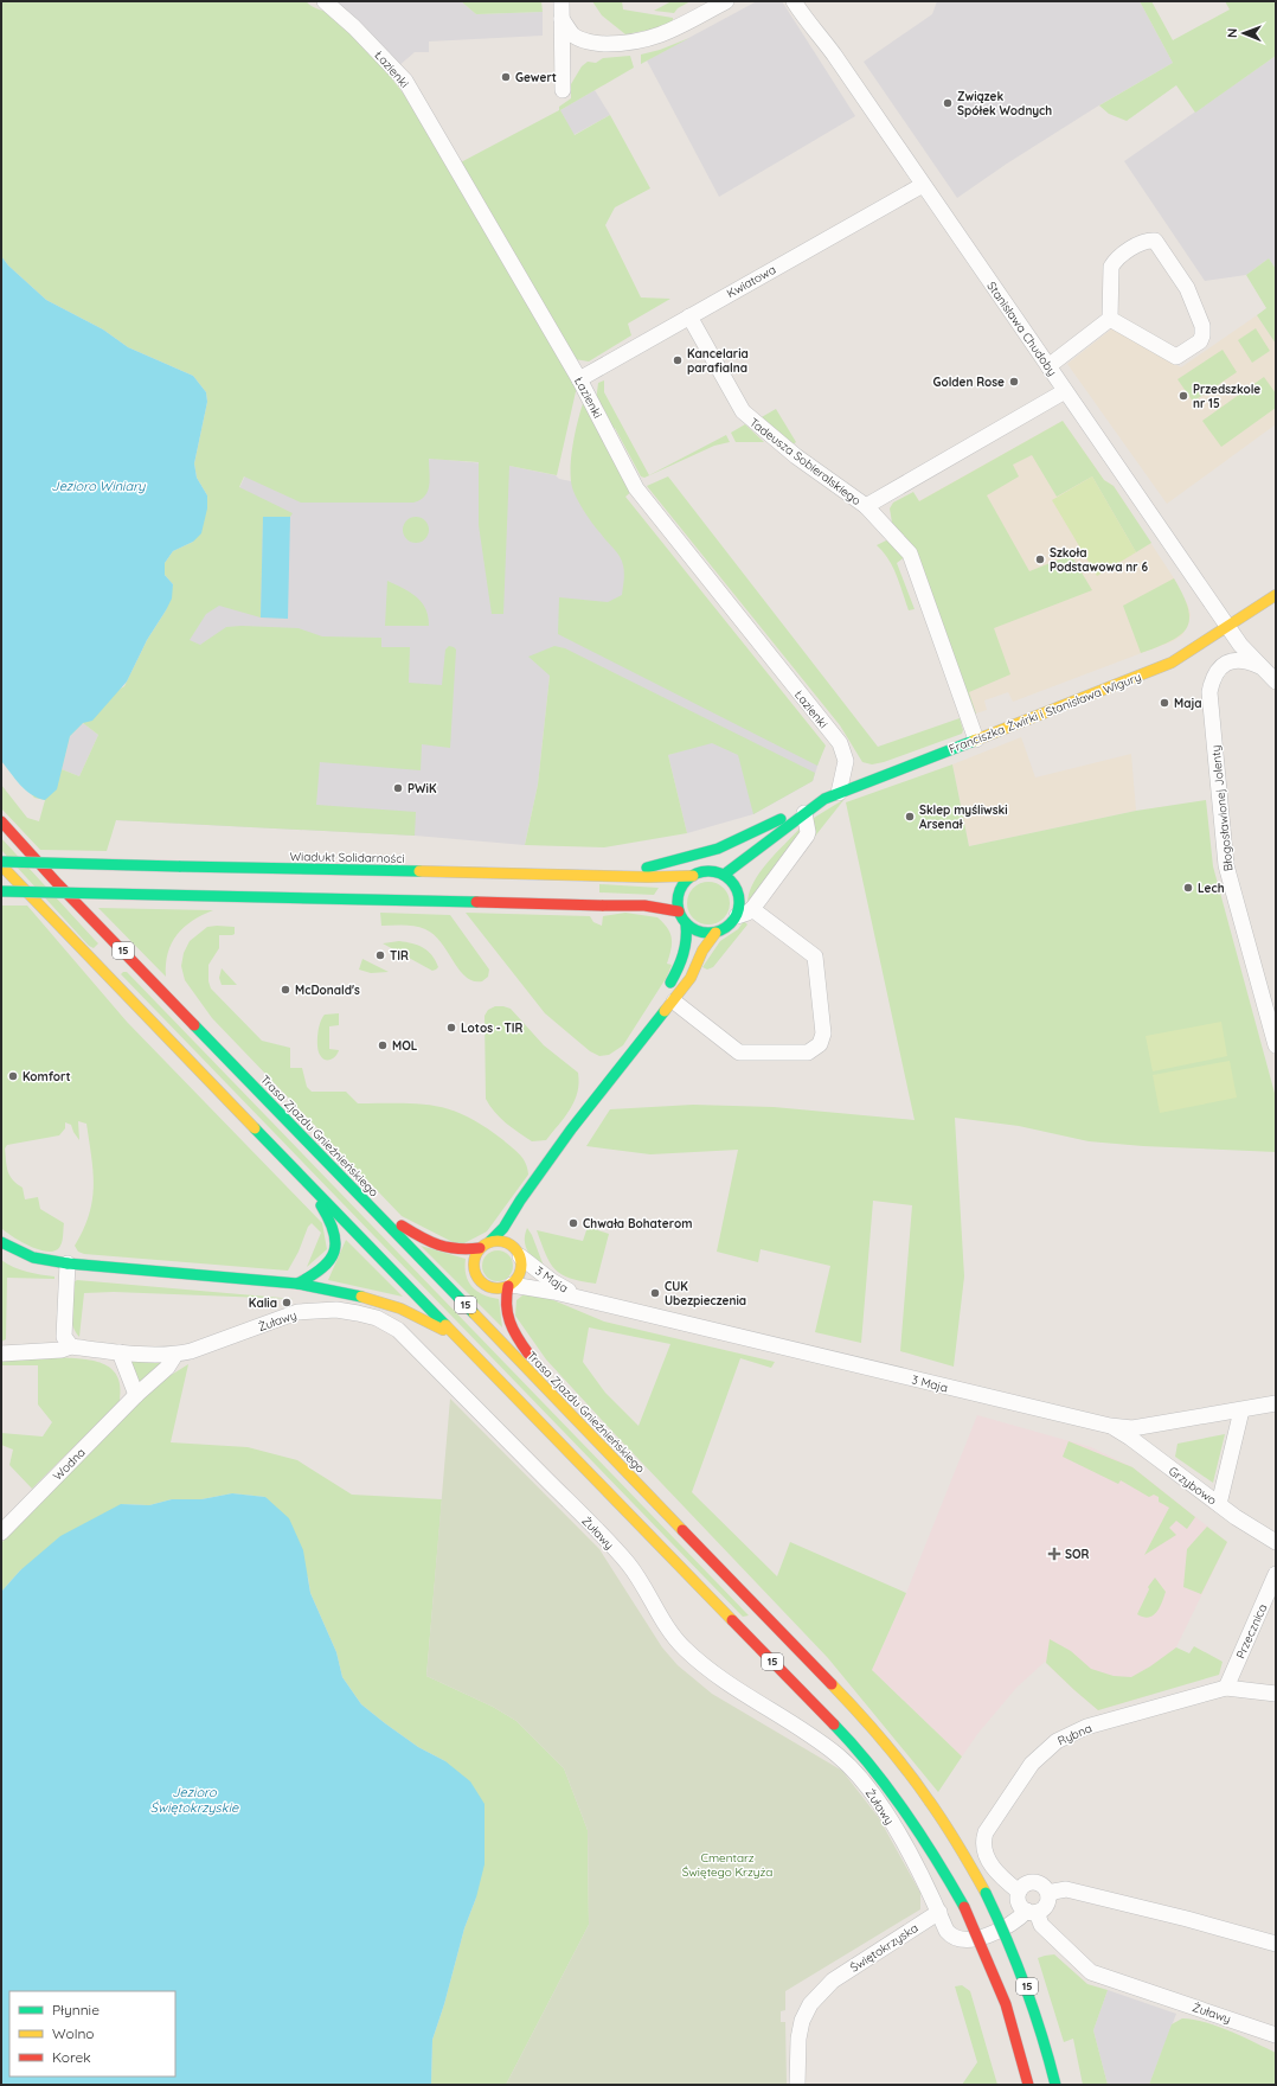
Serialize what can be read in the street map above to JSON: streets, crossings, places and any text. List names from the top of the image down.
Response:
{
  "streets": {
    "main road": [
      "Franciszka Żwirki i Stanisława Wigury",
      "Wiadukt Solidarności",
      "15",
      "Trasa Zjazdu Gnieźnieńskiego"
    ],
    "street": [
      "Łazienki",
      "Kwiatowa",
      "Stanisława Chudoby",
      "Tadeusza Sobieralskiego",
      "Błogosławionej Jolenty",
      "3 Maja",
      "Żuławy",
      "Wodna",
      "Grzybowo",
      "Przecznica",
      "Rybna",
      "Świętokrzyska"
    ]
  },
  "crossings": [
    ["Łazienki", "Kwiatowa"],
    ["Łazienki", "Franciszka Żwirki i Stanisława Wigury"],
    ["Kwiatowa", "Stanisława Chudoby"],
    ["Kwiatowa", "Tadeusza Sobieralskiego"],
    ["Stanisława Chudoby", "Tadeusza Sobieralskiego"],
    ["Stanisława Chudoby", "Franciszka Żwirki i Stanisława Wigury"],
    ["Stanisława Chudoby", "Błogosławionej Jolenty"],
    ["Tadeusza Sobieralskiego", "Franciszka Żwirki i Stanisława Wigury"],
    ["Franciszka Żwirki i Stanisława Wigury", "Wiadukt Solidarności"],
    ["Wiadukt Solidarności", "15"],
    ["3 Maja", "Grzybowo"],
    ["Żuławy", "Wodna"],
    ["Żuławy", "Rybna"],
    ["Żuławy", "Świętokrzyska"],
    ["Przecznica", "Rybna"]
  ],
  "water": ["Jezioro Winiary", "Jezioro Świętokrzyskie"],
  "parks": ["Cmentarz Świętego Krzyża"],
  "places": {
    "other": [
      "Gewert",
      "Związek Spółek Wodnych",
      "Kancelaria parafialna",
      "Golden Rose",
      "Przedszkole nr 15",
      "Szkoła Podstawowa nr 6",
      "Maja",
      "PWiK",
      "Sklep myśliwski Arsenał",
      "Lech",
      "TIR",
      "McDonald's",
      "Lotos - TIR",
      "MOL",
      "Komfort",
      "Chwała Bohaterom",
      "CUK Ubezpieczenia",
      "Kalia"
    ],
    "health": ["SOR"]
  },
  "legend": ["Płynnie", "Wolno", "Korek"],
  "north": "left"
}
